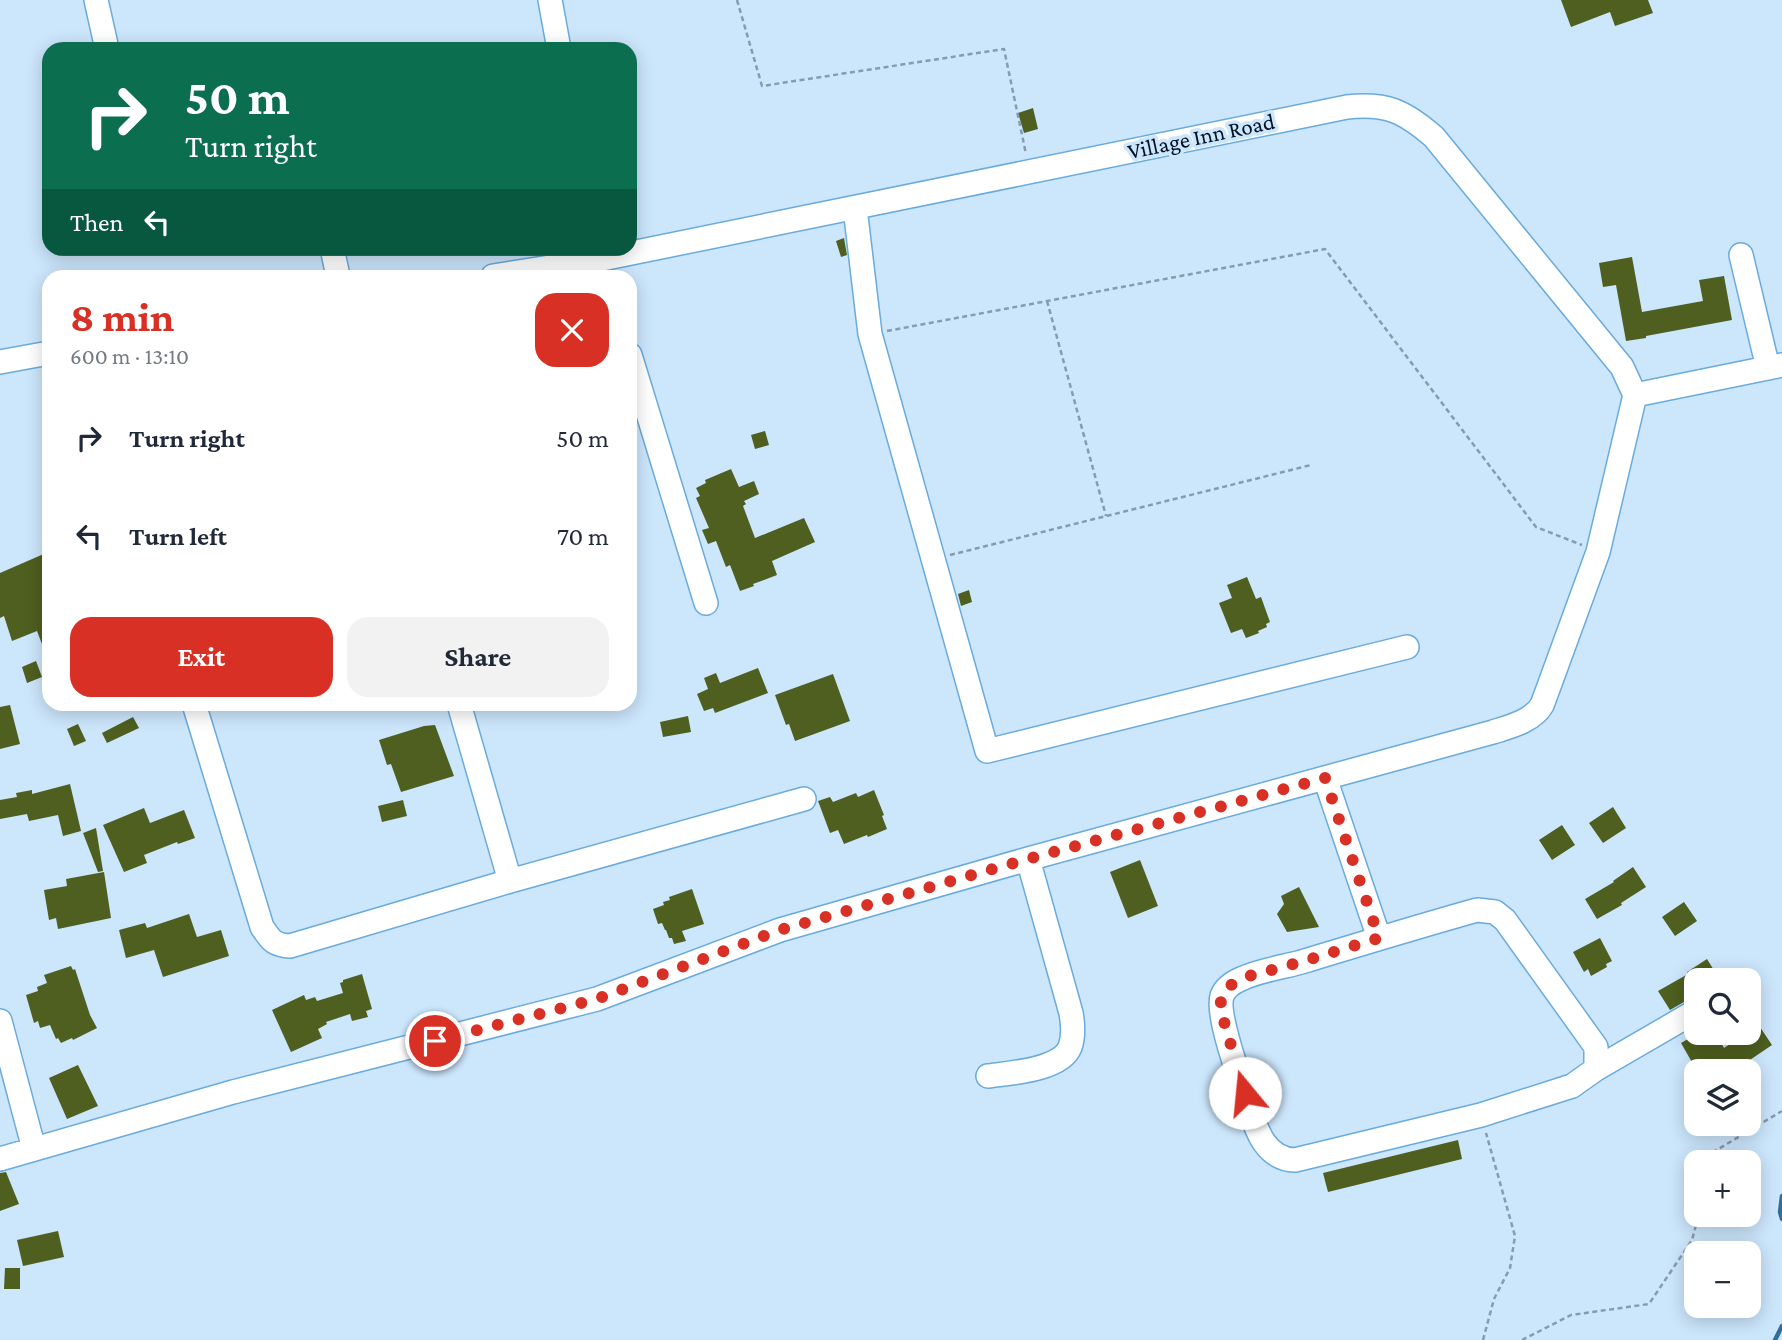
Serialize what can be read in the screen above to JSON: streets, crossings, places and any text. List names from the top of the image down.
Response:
{
  "streets": {
    "street": ["Village Inn Road"]
  },
  "page": {
    "turn": ["50 m", "Turn right"],
    "then": "Then",
    "heading": ["8 min", "600 m · 13:10"],
    "list": [
      {
        "name": "Turn right",
        "value": "50 m"
      },
      {
        "name": "Turn left",
        "value": "70 m"
      }
    ],
    "buttons": ["Exit", "Share"],
    "map_buttons": ["+", "−"]
  }
}
